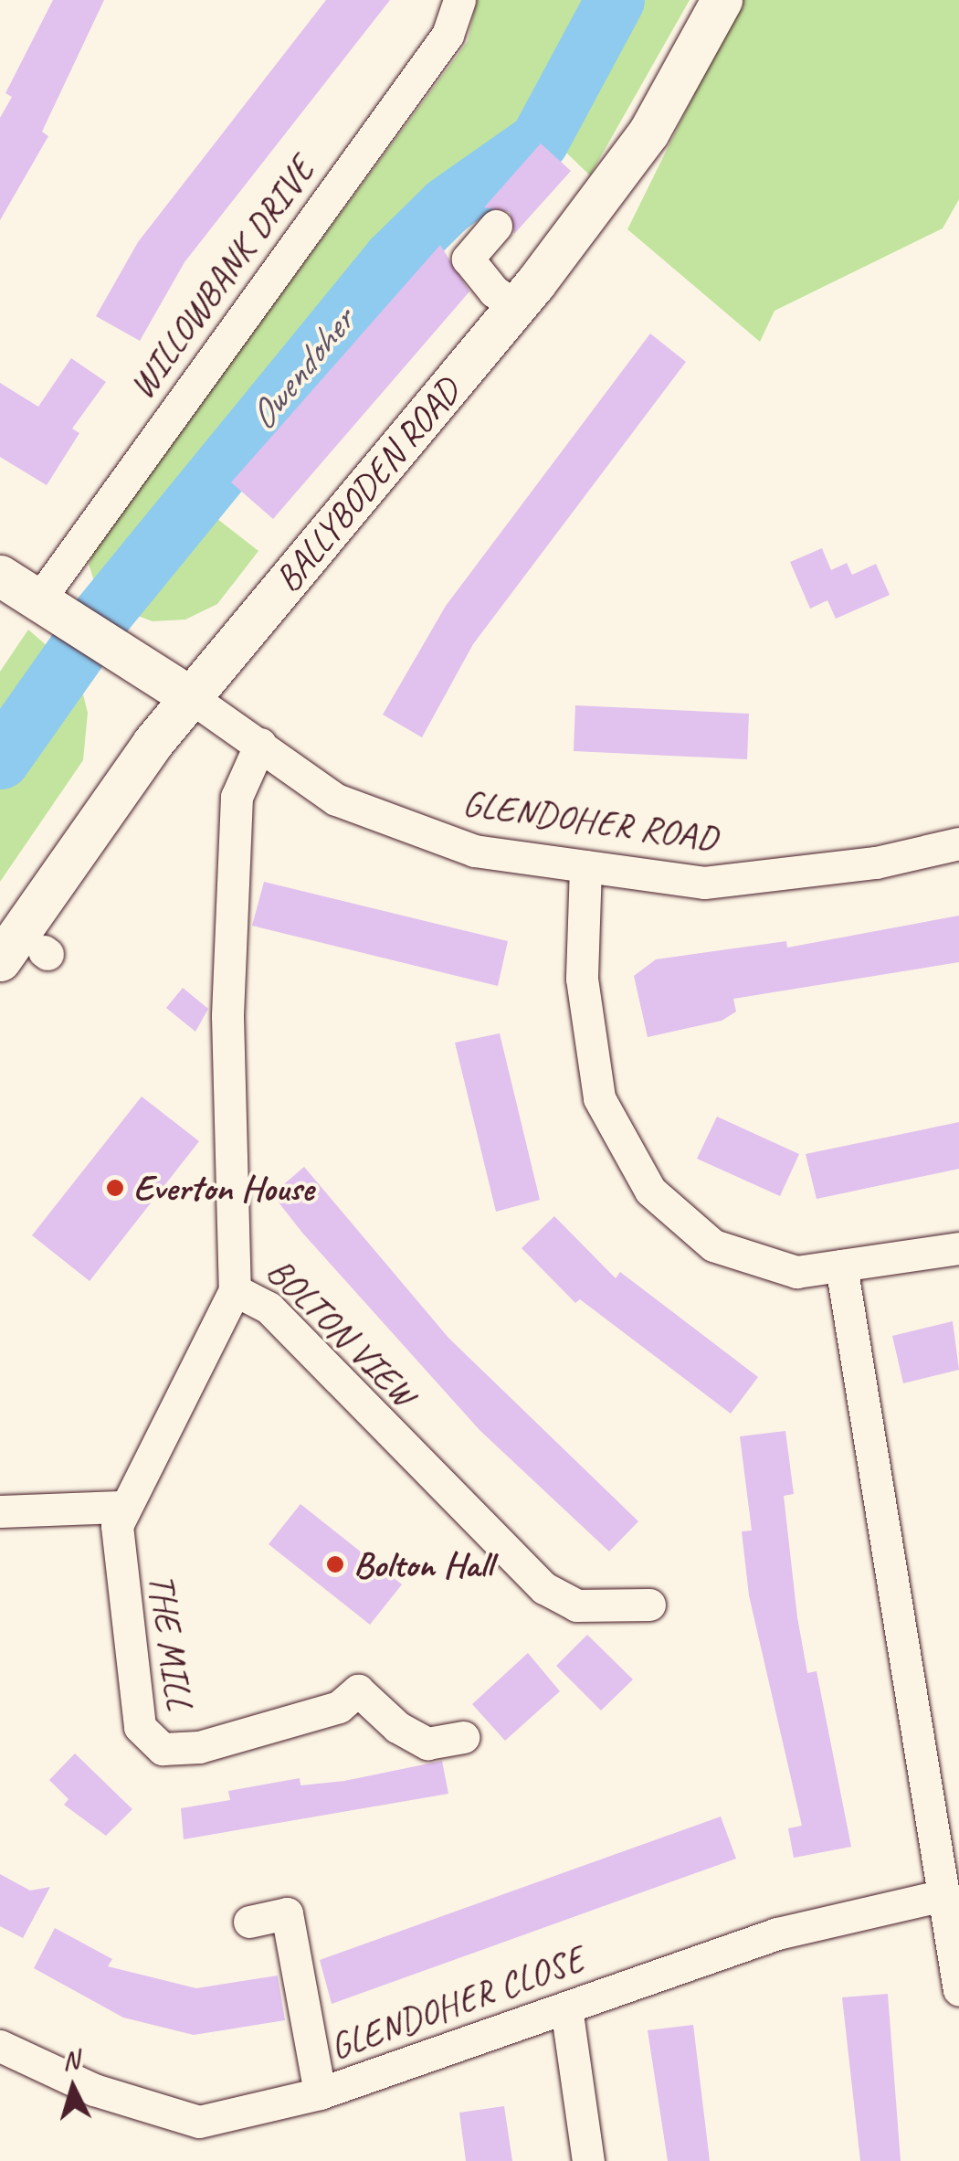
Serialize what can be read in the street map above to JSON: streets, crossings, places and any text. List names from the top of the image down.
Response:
{
  "streets": {
    "main road": ["BALLYBODEN ROAD"],
    "street": [
      "WILLOWBANK DRIVE",
      "GLENDOHER ROAD",
      "BOLTON VIEW",
      "THE MILL",
      "GLENDOHER CLOSE"
    ]
  },
  "crossings": [
    ["BALLYBODEN ROAD", "GLENDOHER ROAD"],
    ["GLENDOHER ROAD", "BOLTON VIEW"],
    ["BOLTON VIEW", "THE MILL"]
  ],
  "water": ["Owendoher"],
  "places": ["Everton House", "Bolton Hall"],
  "north": "top"
}
